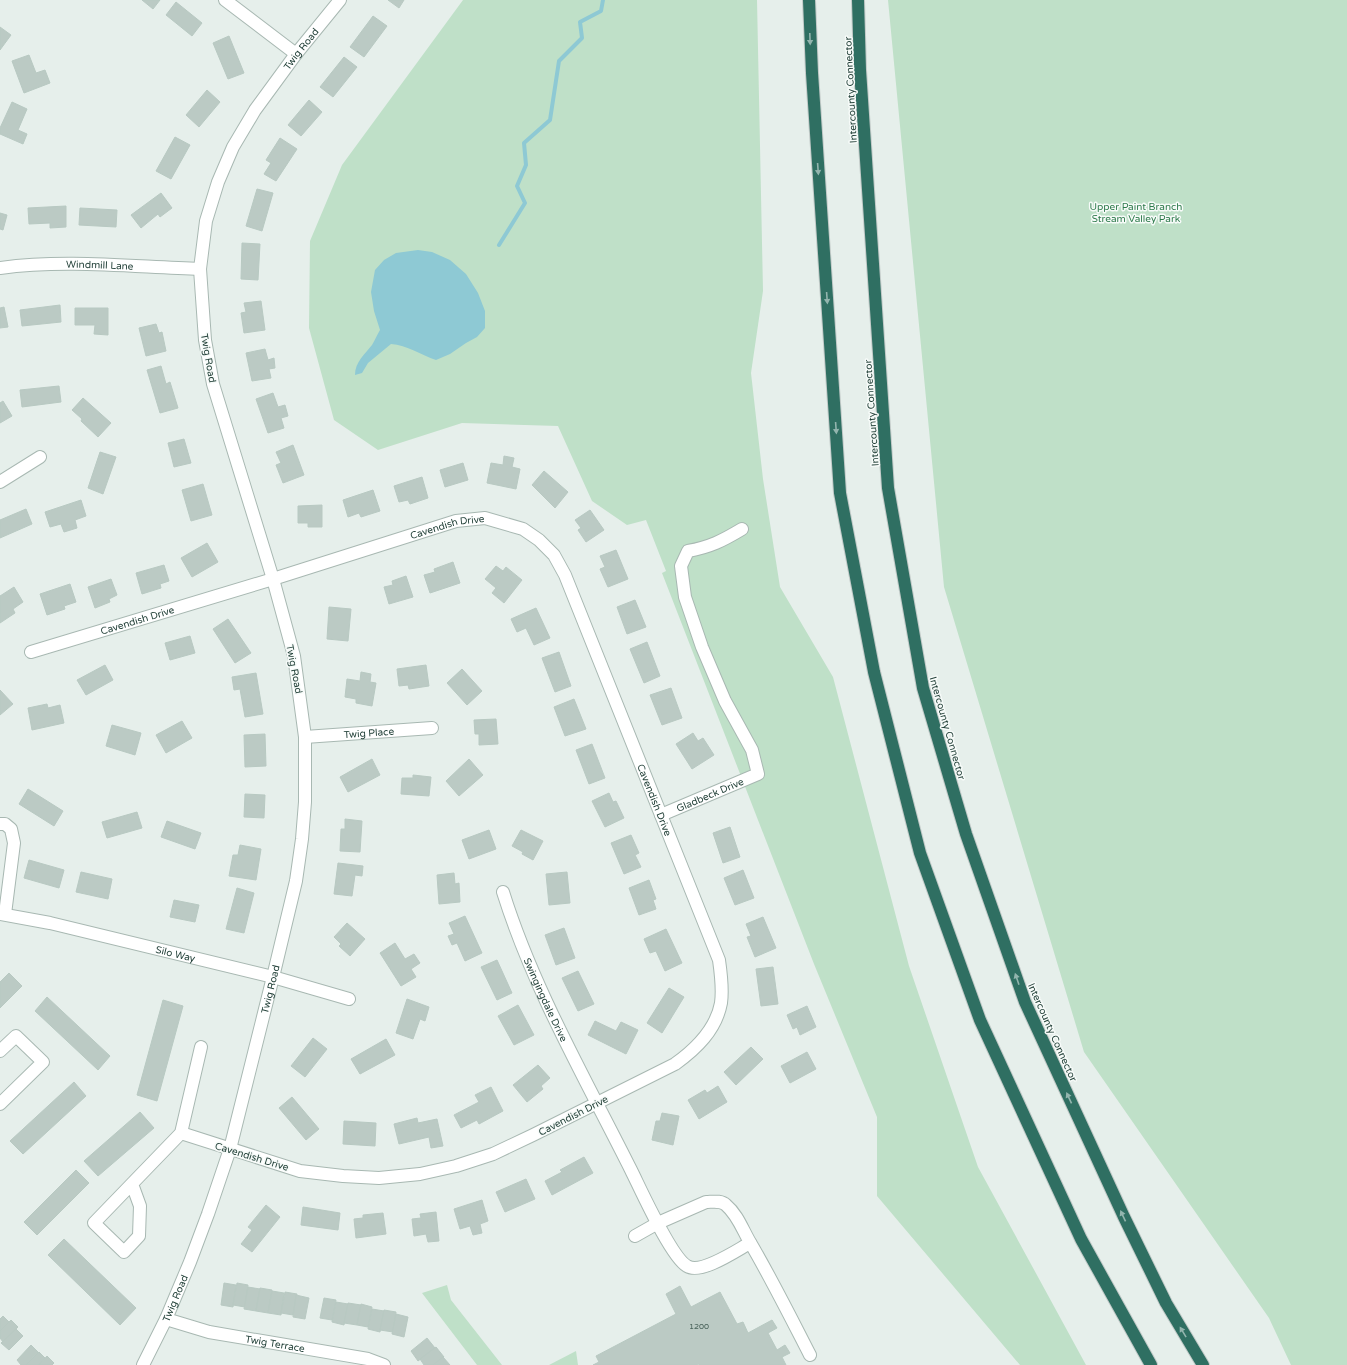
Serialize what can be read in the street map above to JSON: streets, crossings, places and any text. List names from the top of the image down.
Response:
{
  "streets": {
    "highway": ["Intercounty Connector"],
    "street": [
      "Twig Road",
      "Windmill Lane",
      "Cavendish Drive",
      "Twig Place",
      "Gladbeck Drive",
      "Silo Way",
      "Swingingdale Drive",
      "Twig Terrace"
    ]
  },
  "crossings": [
    ["Twig Road", "Windmill Lane"],
    ["Twig Road", "Cavendish Drive"],
    ["Twig Road", "Twig Place"],
    ["Twig Road", "Silo Way"],
    ["Twig Road", "Twig Terrace"],
    ["Cavendish Drive", "Gladbeck Drive"],
    ["Cavendish Drive", "Swingingdale Drive"]
  ],
  "parks": ["Upper Paint Branch Stream Valley Park"],
  "house_numbers": ["1200"]
}
